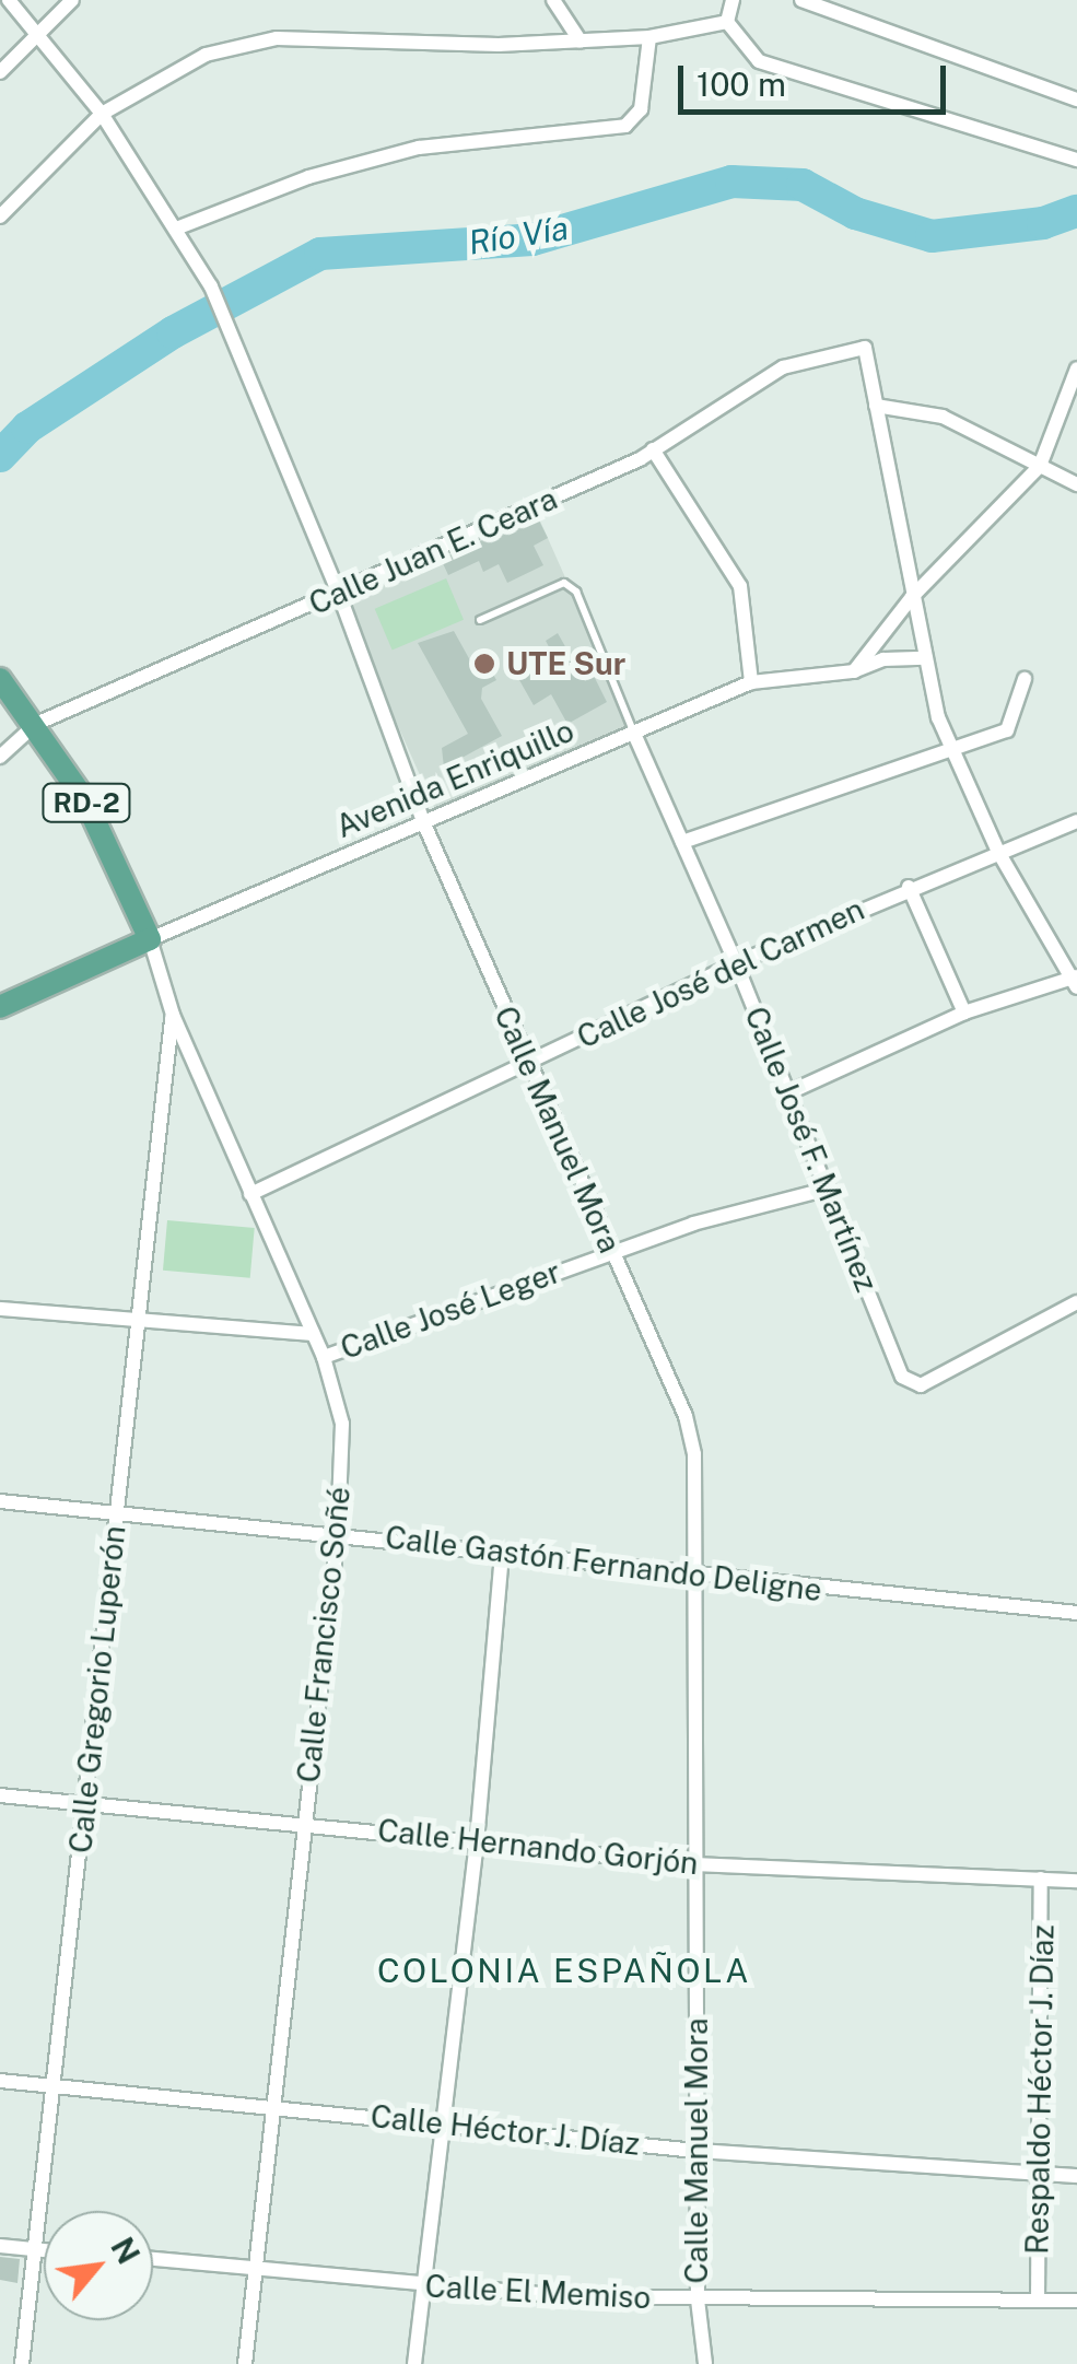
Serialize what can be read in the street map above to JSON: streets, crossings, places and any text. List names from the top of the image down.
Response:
{
  "streets": {
    "main road": ["Avenida Enriquillo", "RD-2"],
    "street": [
      "Calle Juan E. Ceara",
      "Calle José del Carmen",
      "Calle Manuel Mora",
      "Calle José F. Martínez",
      "Calle José Leger",
      "Calle Gastón Fernando Deligne",
      "Calle Francisco Soñé",
      "Calle Gregorio Luperón",
      "Calle Hernando Gorjón",
      "Respaldo Héctor J. Díaz",
      "Calle Héctor J. Díaz",
      "Calle El Memiso"
    ]
  },
  "crossings": [
    ["Calle Juan E. Ceara", "RD-2"],
    ["Calle Juan E. Ceara", "Calle Manuel Mora"],
    ["Avenida Enriquillo", "RD-2"],
    ["Avenida Enriquillo", "Calle Manuel Mora"],
    ["Avenida Enriquillo", "Calle José F. Martínez"],
    ["Avenida Enriquillo", "Calle Francisco Soñé"],
    ["RD-2", "Calle Francisco Soñé"],
    ["Calle José del Carmen", "Calle Manuel Mora"],
    ["Calle José del Carmen", "Calle José F. Martínez"],
    ["Calle José del Carmen", "Calle Francisco Soñé"],
    ["Calle Manuel Mora", "Calle José Leger"],
    ["Calle Manuel Mora", "Calle Gastón Fernando Deligne"],
    ["Calle Manuel Mora", "Calle Hernando Gorjón"],
    ["Calle Manuel Mora", "Calle Héctor J. Díaz"],
    ["Calle Manuel Mora", "Calle El Memiso"],
    ["Calle José F. Martínez", "Calle José Leger"],
    ["Calle José Leger", "Calle Francisco Soñé"],
    ["Calle José Leger", "Calle Gregorio Luperón"],
    ["Calle Gastón Fernando Deligne", "Calle Francisco Soñé"],
    ["Calle Gastón Fernando Deligne", "Calle Gregorio Luperón"],
    ["Calle Francisco Soñé", "Calle Gregorio Luperón"],
    ["Calle Francisco Soñé", "Calle Hernando Gorjón"],
    ["Calle Francisco Soñé", "Calle Héctor J. Díaz"],
    ["Calle Francisco Soñé", "Calle El Memiso"],
    ["Calle Gregorio Luperón", "Calle Hernando Gorjón"],
    ["Calle Gregorio Luperón", "Calle Héctor J. Díaz"],
    ["Calle Hernando Gorjón", "Respaldo Héctor J. Díaz"],
    ["Respaldo Héctor J. Díaz", "Calle Héctor J. Díaz"],
    ["Respaldo Héctor J. Díaz", "Calle El Memiso"]
  ],
  "districts": ["COLONIA ESPAÑOLA"],
  "water": ["Río Vía"],
  "places": ["UTE Sur"],
  "scale_bar": "100 m",
  "north": "top right"
}
